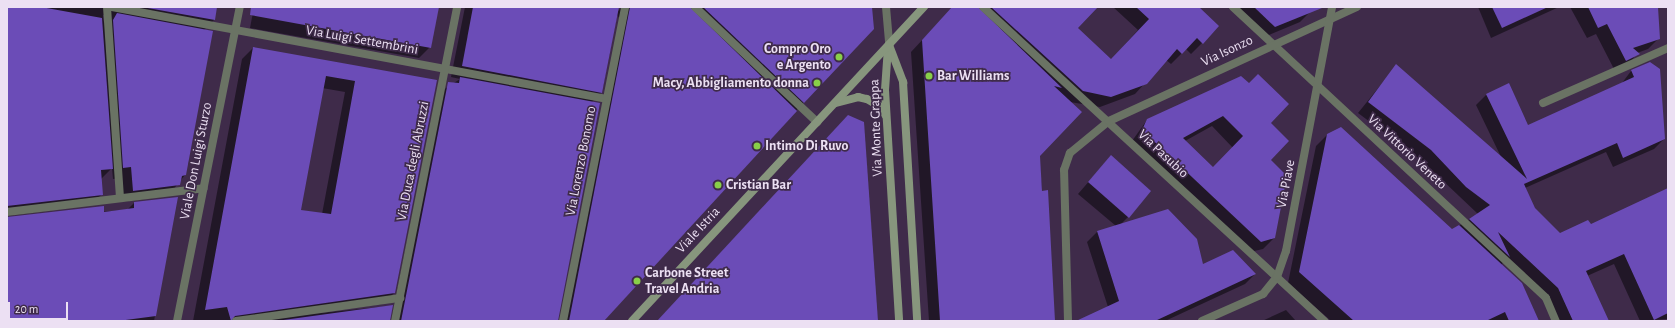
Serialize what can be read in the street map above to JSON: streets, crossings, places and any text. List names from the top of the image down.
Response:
{
  "streets": {
    "main road": ["Via Monte Grappa", "Viale Istria"],
    "street": [
      "Via Luigi Settembrini",
      "Via Isonzo",
      "Via Vittorio Veneto",
      "Via Pasubio",
      "Viale Don Luigi Sturzo",
      "Via Duca degli Abruzzi",
      "Via Lorenzo Bonomo",
      "Via Piave"
    ]
  },
  "crossings": [
    ["Via Luigi Settembrini", "Viale Don Luigi Sturzo"],
    ["Via Luigi Settembrini", "Via Duca degli Abruzzi"],
    ["Via Luigi Settembrini", "Via Lorenzo Bonomo"],
    ["Via Isonzo", "Via Vittorio Veneto"],
    ["Via Isonzo", "Via Pasubio"],
    ["Via Isonzo", "Via Piave"],
    ["Via Monte Grappa", "Viale Istria"],
    ["Via Vittorio Veneto", "Via Piave"],
    ["Via Pasubio", "Via Piave"]
  ],
  "places": [
    "Compro Oro e Argento",
    "Bar Williams",
    "Macy, Abbigliamento donna",
    "Intimo Di Ruvo",
    "Cristian Bar",
    "Carbone Street Travel Andria"
  ],
  "scale_bar": "20 m"
}
